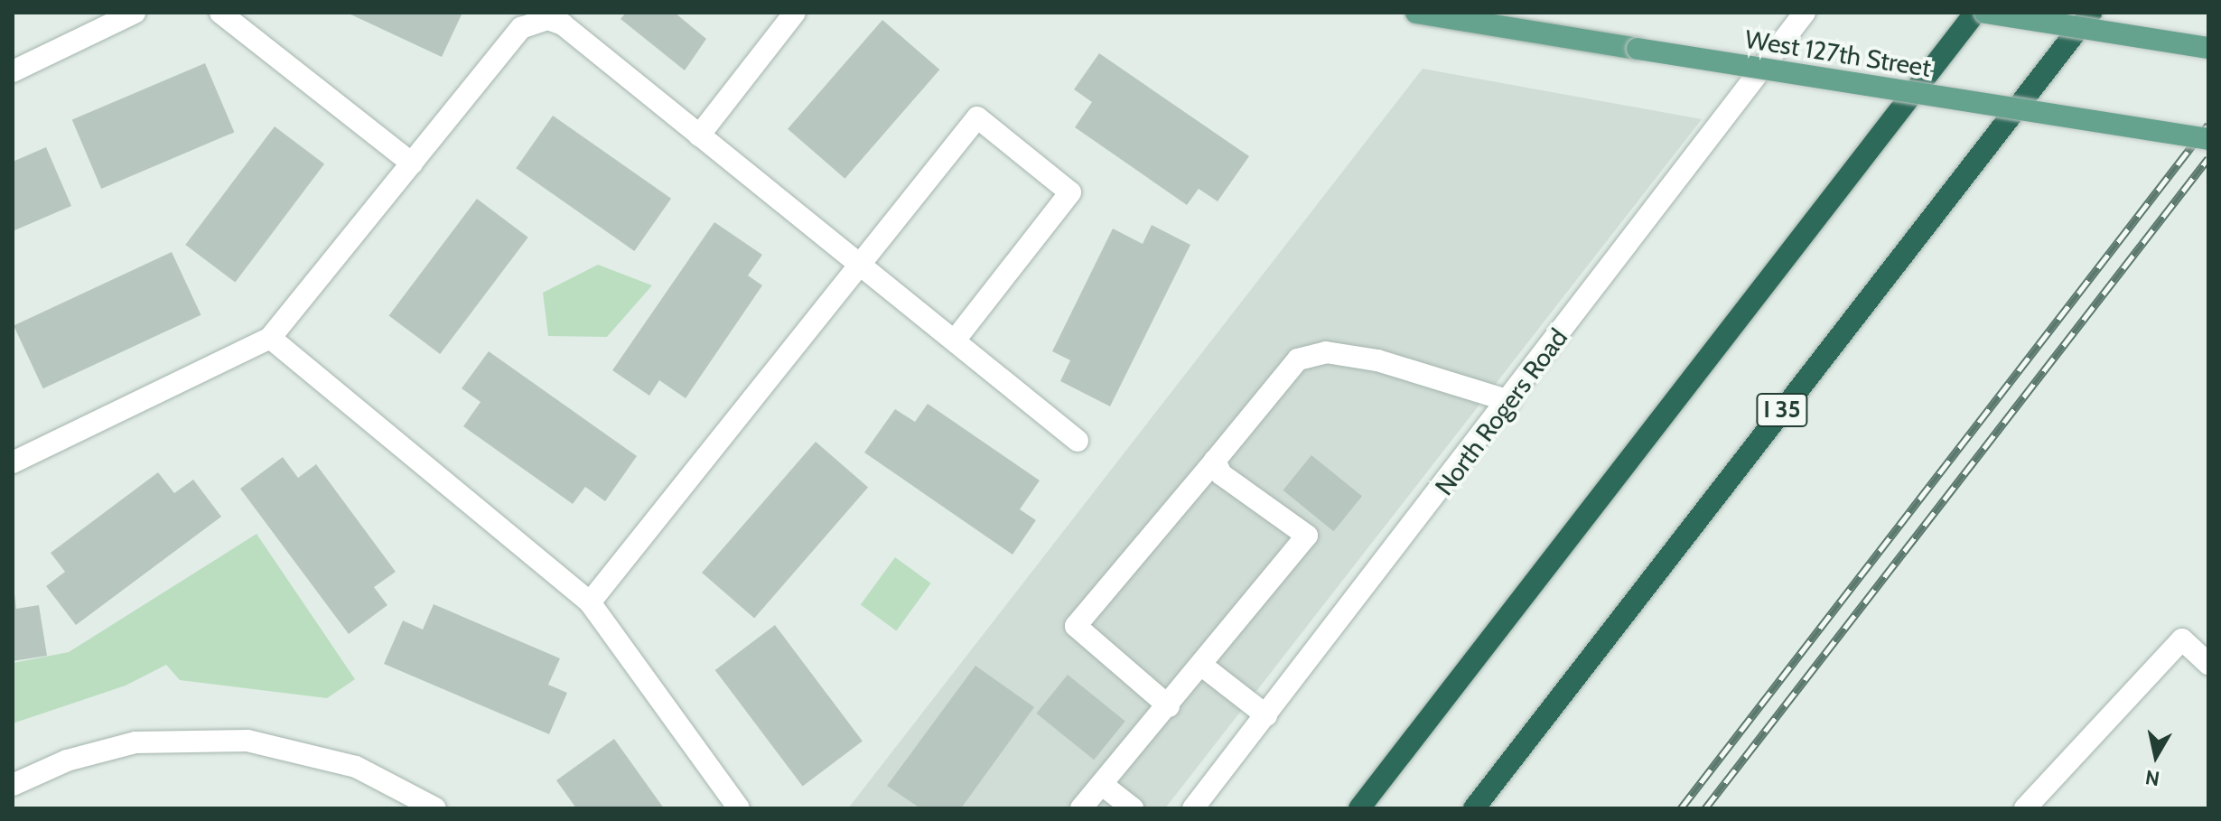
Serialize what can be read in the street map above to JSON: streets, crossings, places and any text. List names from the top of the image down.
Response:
{
  "streets": {
    "highway": ["I 35"],
    "main road": ["West 127th Street"],
    "street": ["North Rogers Road"]
  },
  "north": "bottom"
}
